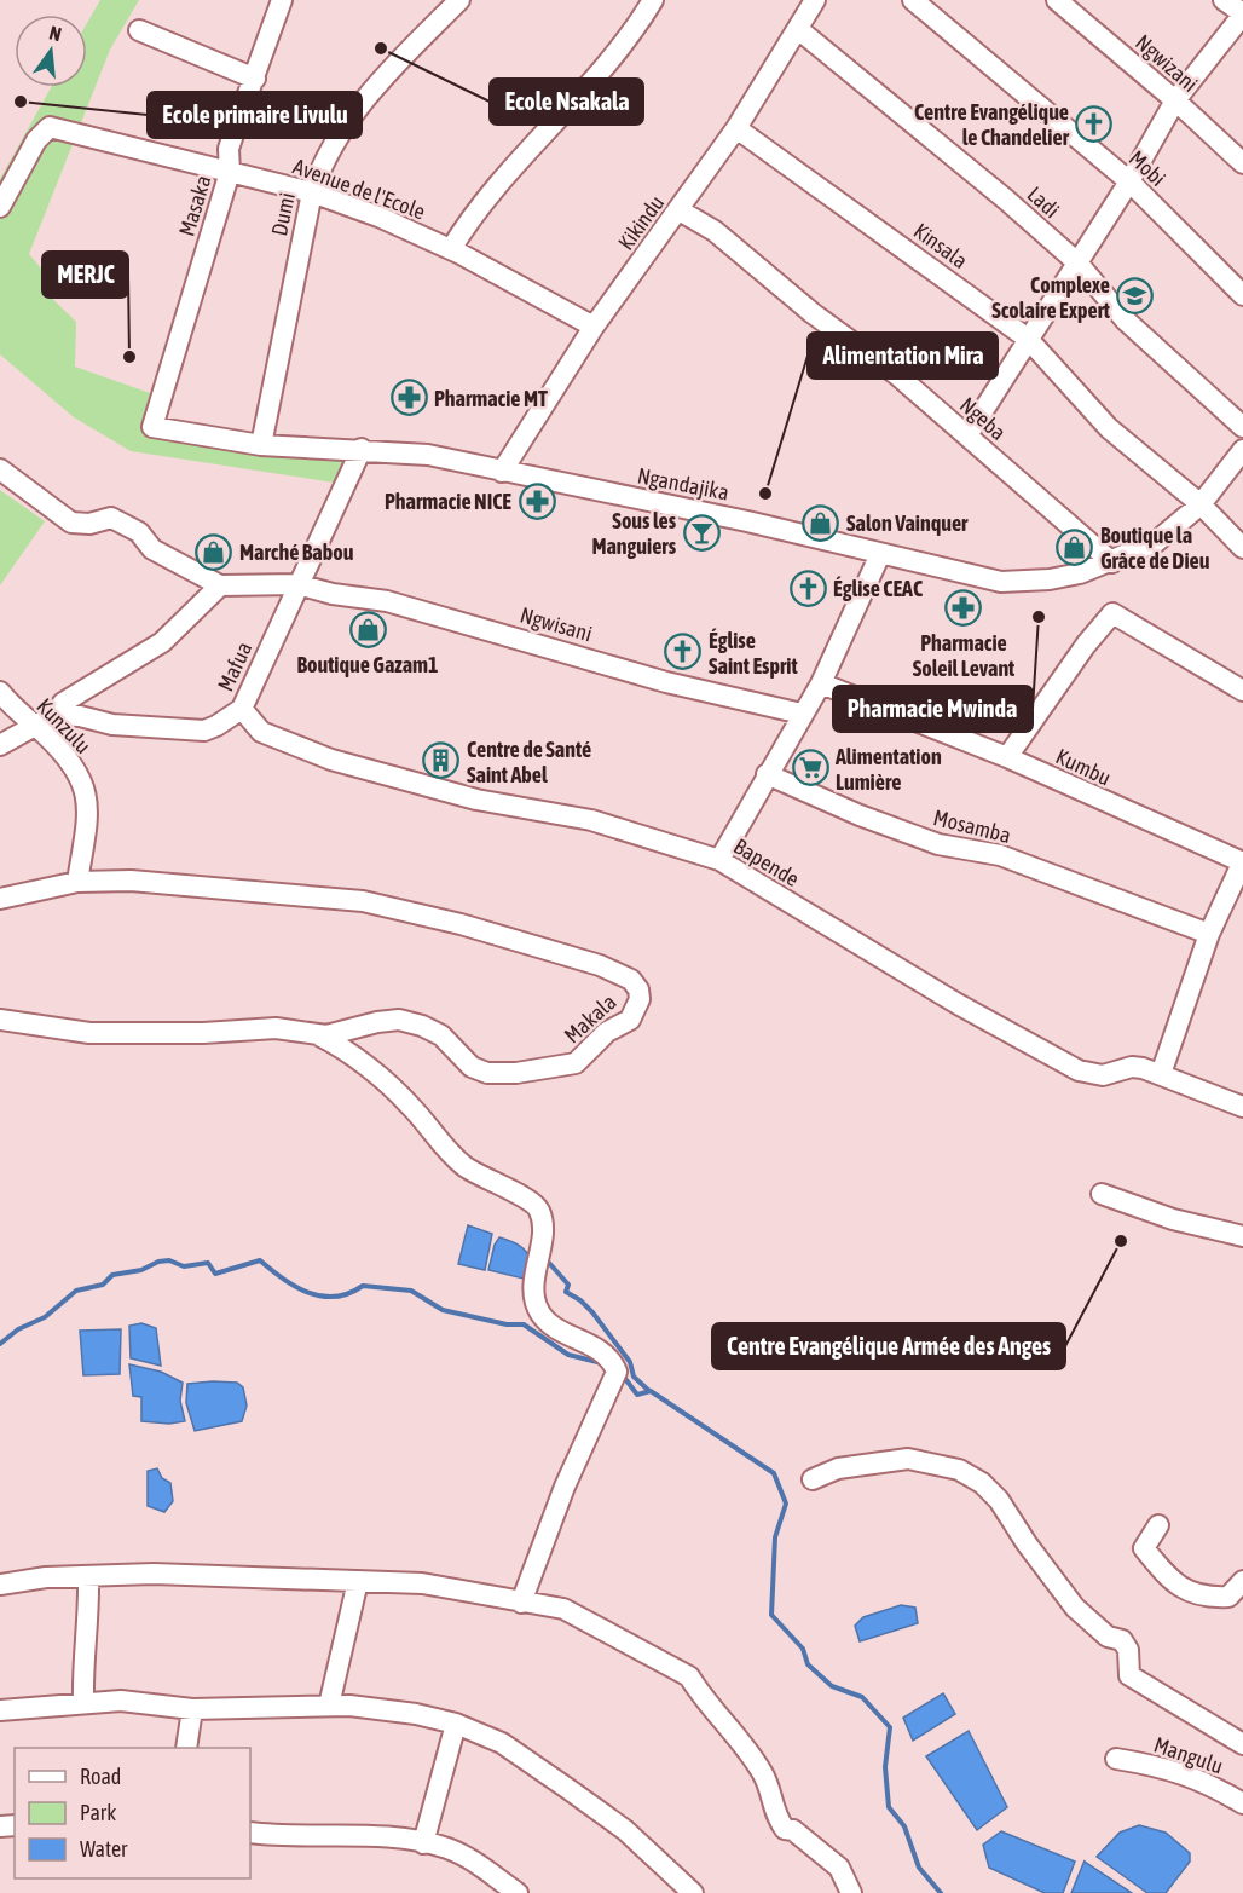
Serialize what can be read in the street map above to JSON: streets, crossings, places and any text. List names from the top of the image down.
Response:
{
  "streets": {
    "street": [
      "Ngwizani",
      "Mobi",
      "Avenue de l'Ecole",
      "Ladi",
      "Masaka",
      "Dumi",
      "Kikindu",
      "Kinsala",
      "Ngeba",
      "Ngandajika",
      "Ngwisani",
      "Mafua",
      "Kunzulu",
      "Kumbu",
      "Mosamba",
      "Bapende",
      "Makala",
      "Mangulu"
    ]
  },
  "crossings": [
    ["Avenue de l'Ecole", "Masaka"],
    ["Avenue de l'Ecole", "Dumi"],
    ["Avenue de l'Ecole", "Kikindu"],
    ["Ladi", "Kikindu"],
    ["Masaka", "Ngandajika"],
    ["Dumi", "Ngandajika"],
    ["Kikindu", "Kinsala"],
    ["Kikindu", "Ngeba"],
    ["Kikindu", "Ngandajika"],
    ["Kinsala", "Ngandajika"],
    ["Ngeba", "Ngandajika"],
    ["Ngandajika", "Mafua"],
    ["Ngwisani", "Mafua"],
    ["Mafua", "Bapende"],
    ["Kunzulu", "Makala"]
  ],
  "places": {
    "other": [
      "Ecole Nsakala",
      "Ecole primaire Livulu",
      "MERJC",
      "Alimentation Mira",
      "Pharmacie Mwinda",
      "Centre Evangélique Armée des Anges"
    ],
    "church": ["Centre Evangélique le Chandelier", "Église CEAC", "Église Saint Esprit"],
    "school or university": ["Complexe Scolaire Expert"],
    "pharmacy": ["Pharmacie MT", "Pharmacie NICE", "Pharmacie Soleil Levant"],
    "shop": [
      "Salon Vainquer",
      "Boutique la Grâce de Dieu",
      "Marché Babou",
      "Boutique Gazam1"
    ],
    "bar": ["Sous les Manguiers"],
    "building": ["Centre de Santé Saint Abel"],
    "supermarket": ["Alimentation Lumière"]
  },
  "legend": ["Road", "Park", "Water"],
  "north": "top"
}
